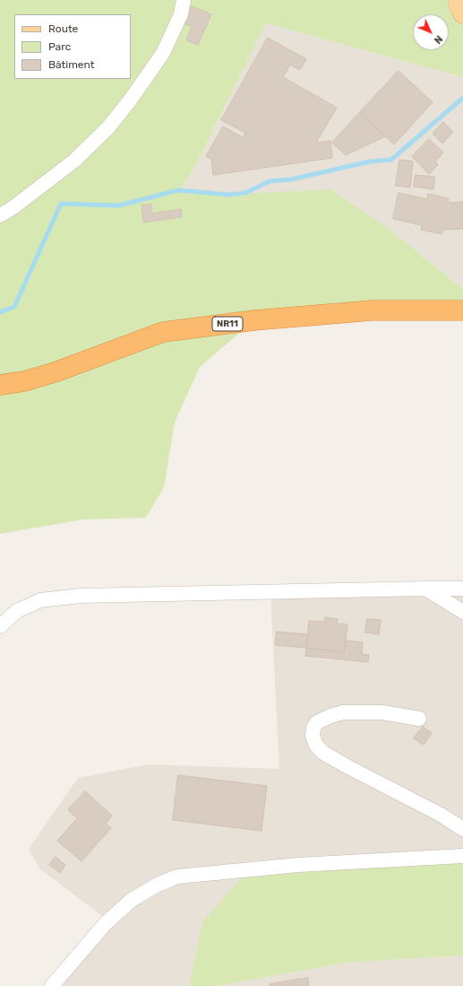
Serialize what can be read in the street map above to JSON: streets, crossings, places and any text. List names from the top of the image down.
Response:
{
  "streets": {
    "highway": ["NR11"]
  },
  "legend": ["Route", "Parc", "Bâtiment"],
  "north": "bottom right"
}
